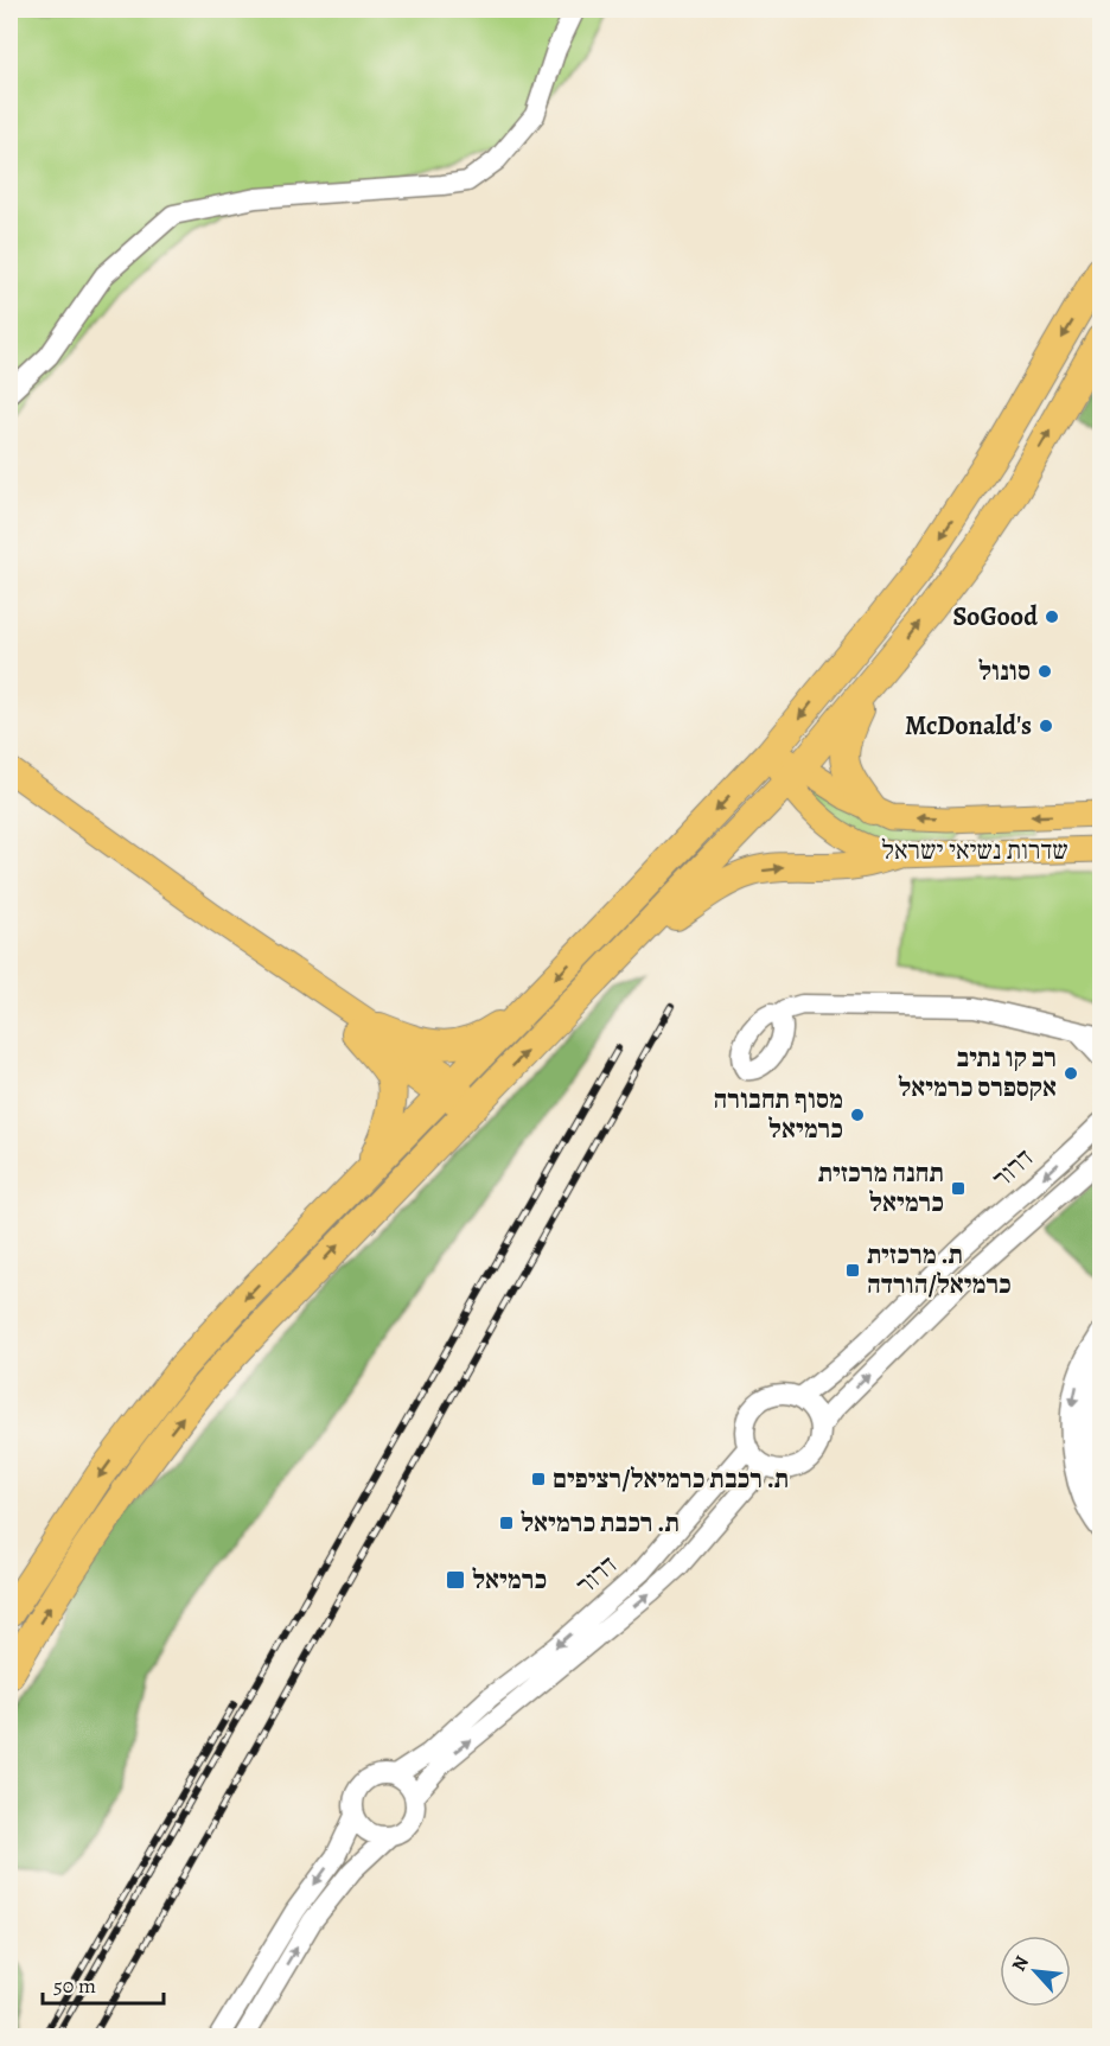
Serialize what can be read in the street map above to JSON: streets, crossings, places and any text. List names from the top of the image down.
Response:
{
  "streets": {
    "main road": ["שדרות נשיאי ישראל"],
    "street": ["דרור"]
  },
  "places": {
    "other": [
      "SoGood",
      "סונול",
      "McDonald's",
      "רב קו נתיב אקספרס כרמיאל",
      "מסוף תחבורה כרמיאל"
    ],
    "transit": [
      "תחנה מרכזית כרמיאל",
      "ת. מרכזית כרמיאל/הורדה",
      "ת. רכבת כרמיאל/רציפים",
      "ת. רכבת כרמיאל",
      "כרמיאל"
    ]
  },
  "scale_bar": "50 m",
  "north": "top left"
}
